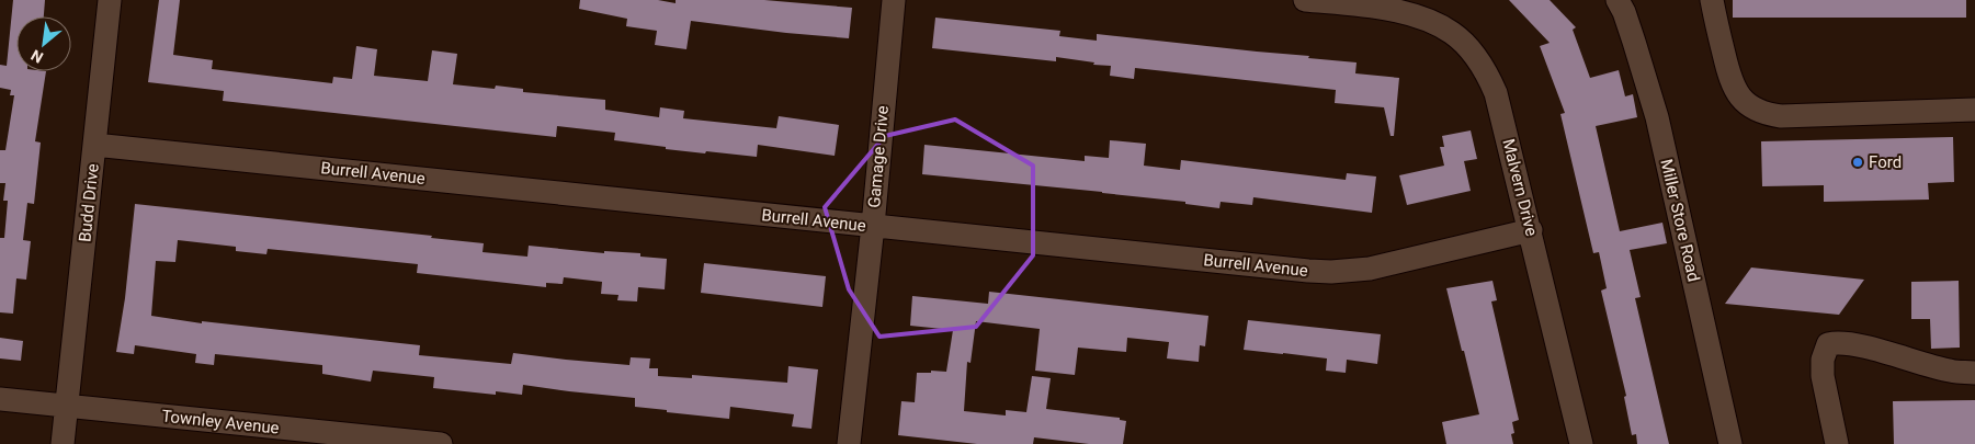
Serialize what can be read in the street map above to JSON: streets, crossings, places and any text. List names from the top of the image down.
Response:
{
  "streets": {
    "street": [
      "Gamage Drive",
      "Burrell Avenue",
      "Malvern Drive",
      "Budd Drive",
      "Miller Store Road",
      "Townley Avenue"
    ]
  },
  "crossings": [
    ["Gamage Drive", "Burrell Avenue"],
    ["Burrell Avenue", "Malvern Drive"],
    ["Burrell Avenue", "Budd Drive"],
    ["Budd Drive", "Townley Avenue"]
  ],
  "places": ["Ford"],
  "north": "bottom left"
}
